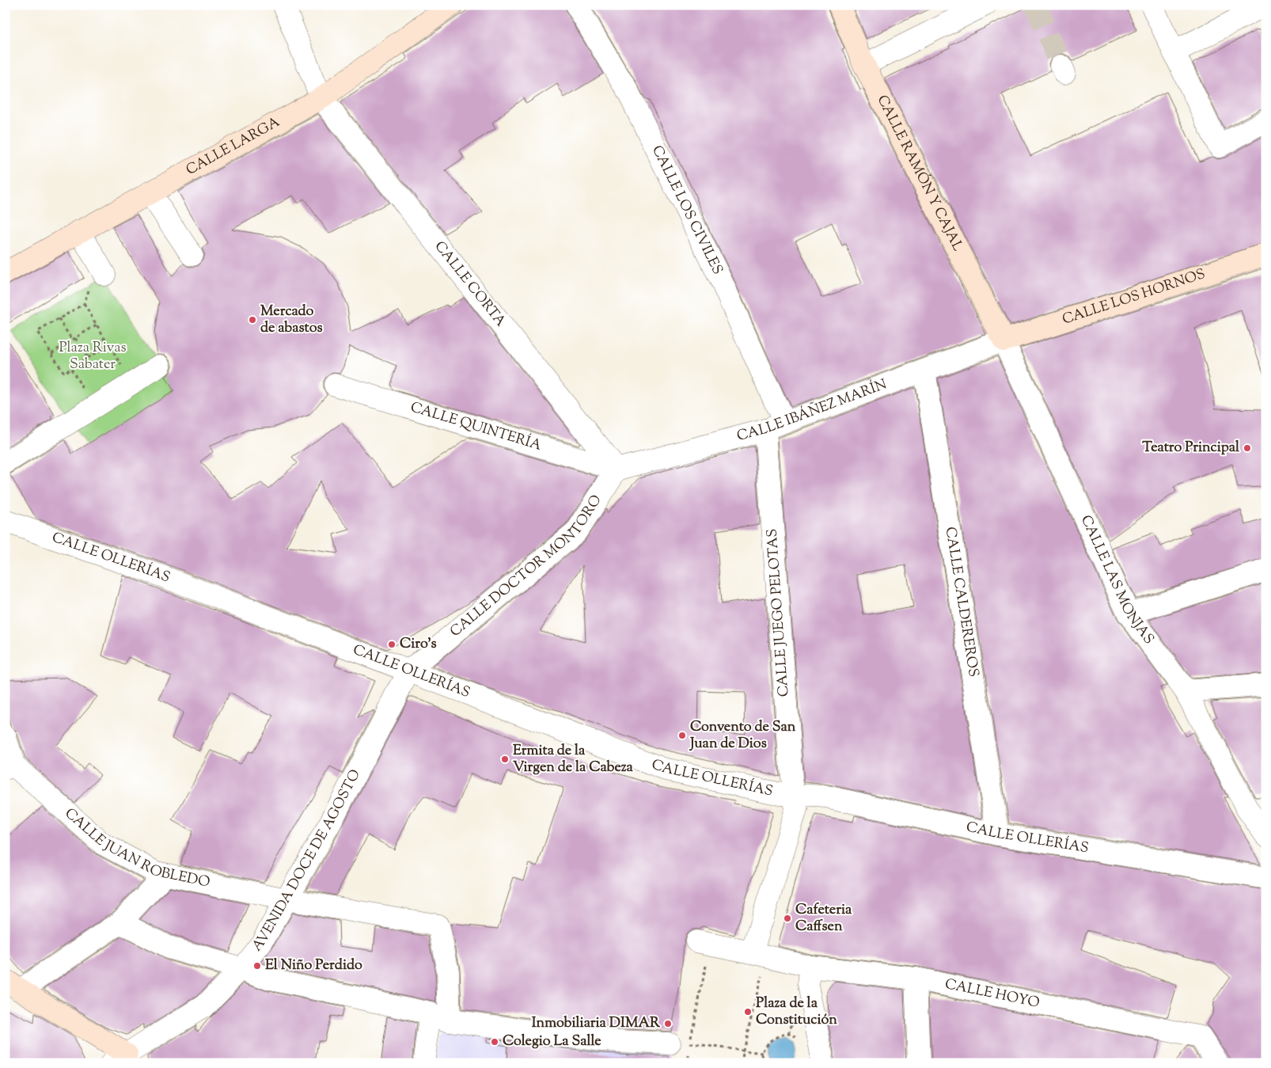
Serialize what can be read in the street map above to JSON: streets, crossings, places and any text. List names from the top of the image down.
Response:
{
  "streets": {
    "street": [
      "CALLE LARGA",
      "CALLE RAMÓN Y CAJAL",
      "CALLE LOS CIVILES",
      "CALLE CORTA",
      "CALLE LOS HORNOS",
      "CALLE IBÁÑEZ MARÍN",
      "CALLE QUINTERÍA",
      "CALLE OLLERÍAS",
      "CALLE DOCTOR MONTORO",
      "CALLE LAS MONJAS",
      "CALLE CALDEREROS",
      "CALLE JUEGO PELOTAS",
      "CALLE JUAN ROBLEDO",
      "AVENIDA DOCE DE AGOSTO",
      "CALLE HOYO"
    ]
  },
  "crossings": [
    ["CALLE LARGA", "CALLE CORTA"],
    ["CALLE RAMÓN Y CAJAL", "CALLE LOS HORNOS"],
    ["CALLE RAMÓN Y CAJAL", "CALLE IBÁÑEZ MARÍN"],
    ["CALLE RAMÓN Y CAJAL", "CALLE LAS MONJAS"],
    ["CALLE LOS CIVILES", "CALLE IBÁÑEZ MARÍN"],
    ["CALLE LOS CIVILES", "CALLE JUEGO PELOTAS"],
    ["CALLE CORTA", "CALLE IBÁÑEZ MARÍN"],
    ["CALLE CORTA", "CALLE QUINTERÍA"],
    ["CALLE CORTA", "CALLE DOCTOR MONTORO"],
    ["CALLE LOS HORNOS", "CALLE IBÁÑEZ MARÍN"],
    ["CALLE LOS HORNOS", "CALLE LAS MONJAS"],
    ["CALLE IBÁÑEZ MARÍN", "CALLE QUINTERÍA"],
    ["CALLE IBÁÑEZ MARÍN", "CALLE DOCTOR MONTORO"],
    ["CALLE IBÁÑEZ MARÍN", "CALLE LAS MONJAS"],
    ["CALLE IBÁÑEZ MARÍN", "CALLE CALDEREROS"],
    ["CALLE IBÁÑEZ MARÍN", "CALLE JUEGO PELOTAS"],
    ["CALLE QUINTERÍA", "CALLE DOCTOR MONTORO"],
    ["CALLE OLLERÍAS", "CALLE DOCTOR MONTORO"],
    ["CALLE OLLERÍAS", "CALLE CALDEREROS"],
    ["CALLE OLLERÍAS", "CALLE JUEGO PELOTAS"],
    ["CALLE OLLERÍAS", "AVENIDA DOCE DE AGOSTO"],
    ["CALLE DOCTOR MONTORO", "AVENIDA DOCE DE AGOSTO"],
    ["CALLE JUAN ROBLEDO", "AVENIDA DOCE DE AGOSTO"]
  ],
  "parks": ["Plaza Rivas Sabater"],
  "places": [
    "Mercado de abastos",
    "Teatro Principal",
    "Ciro's",
    "Convento de San Juan de Dios",
    "Ermita de la Virgen de la Cabeza",
    "Cafeteria Caffsen",
    "El Niño Perdido",
    "Plaza de la Constitución",
    "Inmobiliaria DIMAR",
    "Colegio La Salle"
  ]
}
